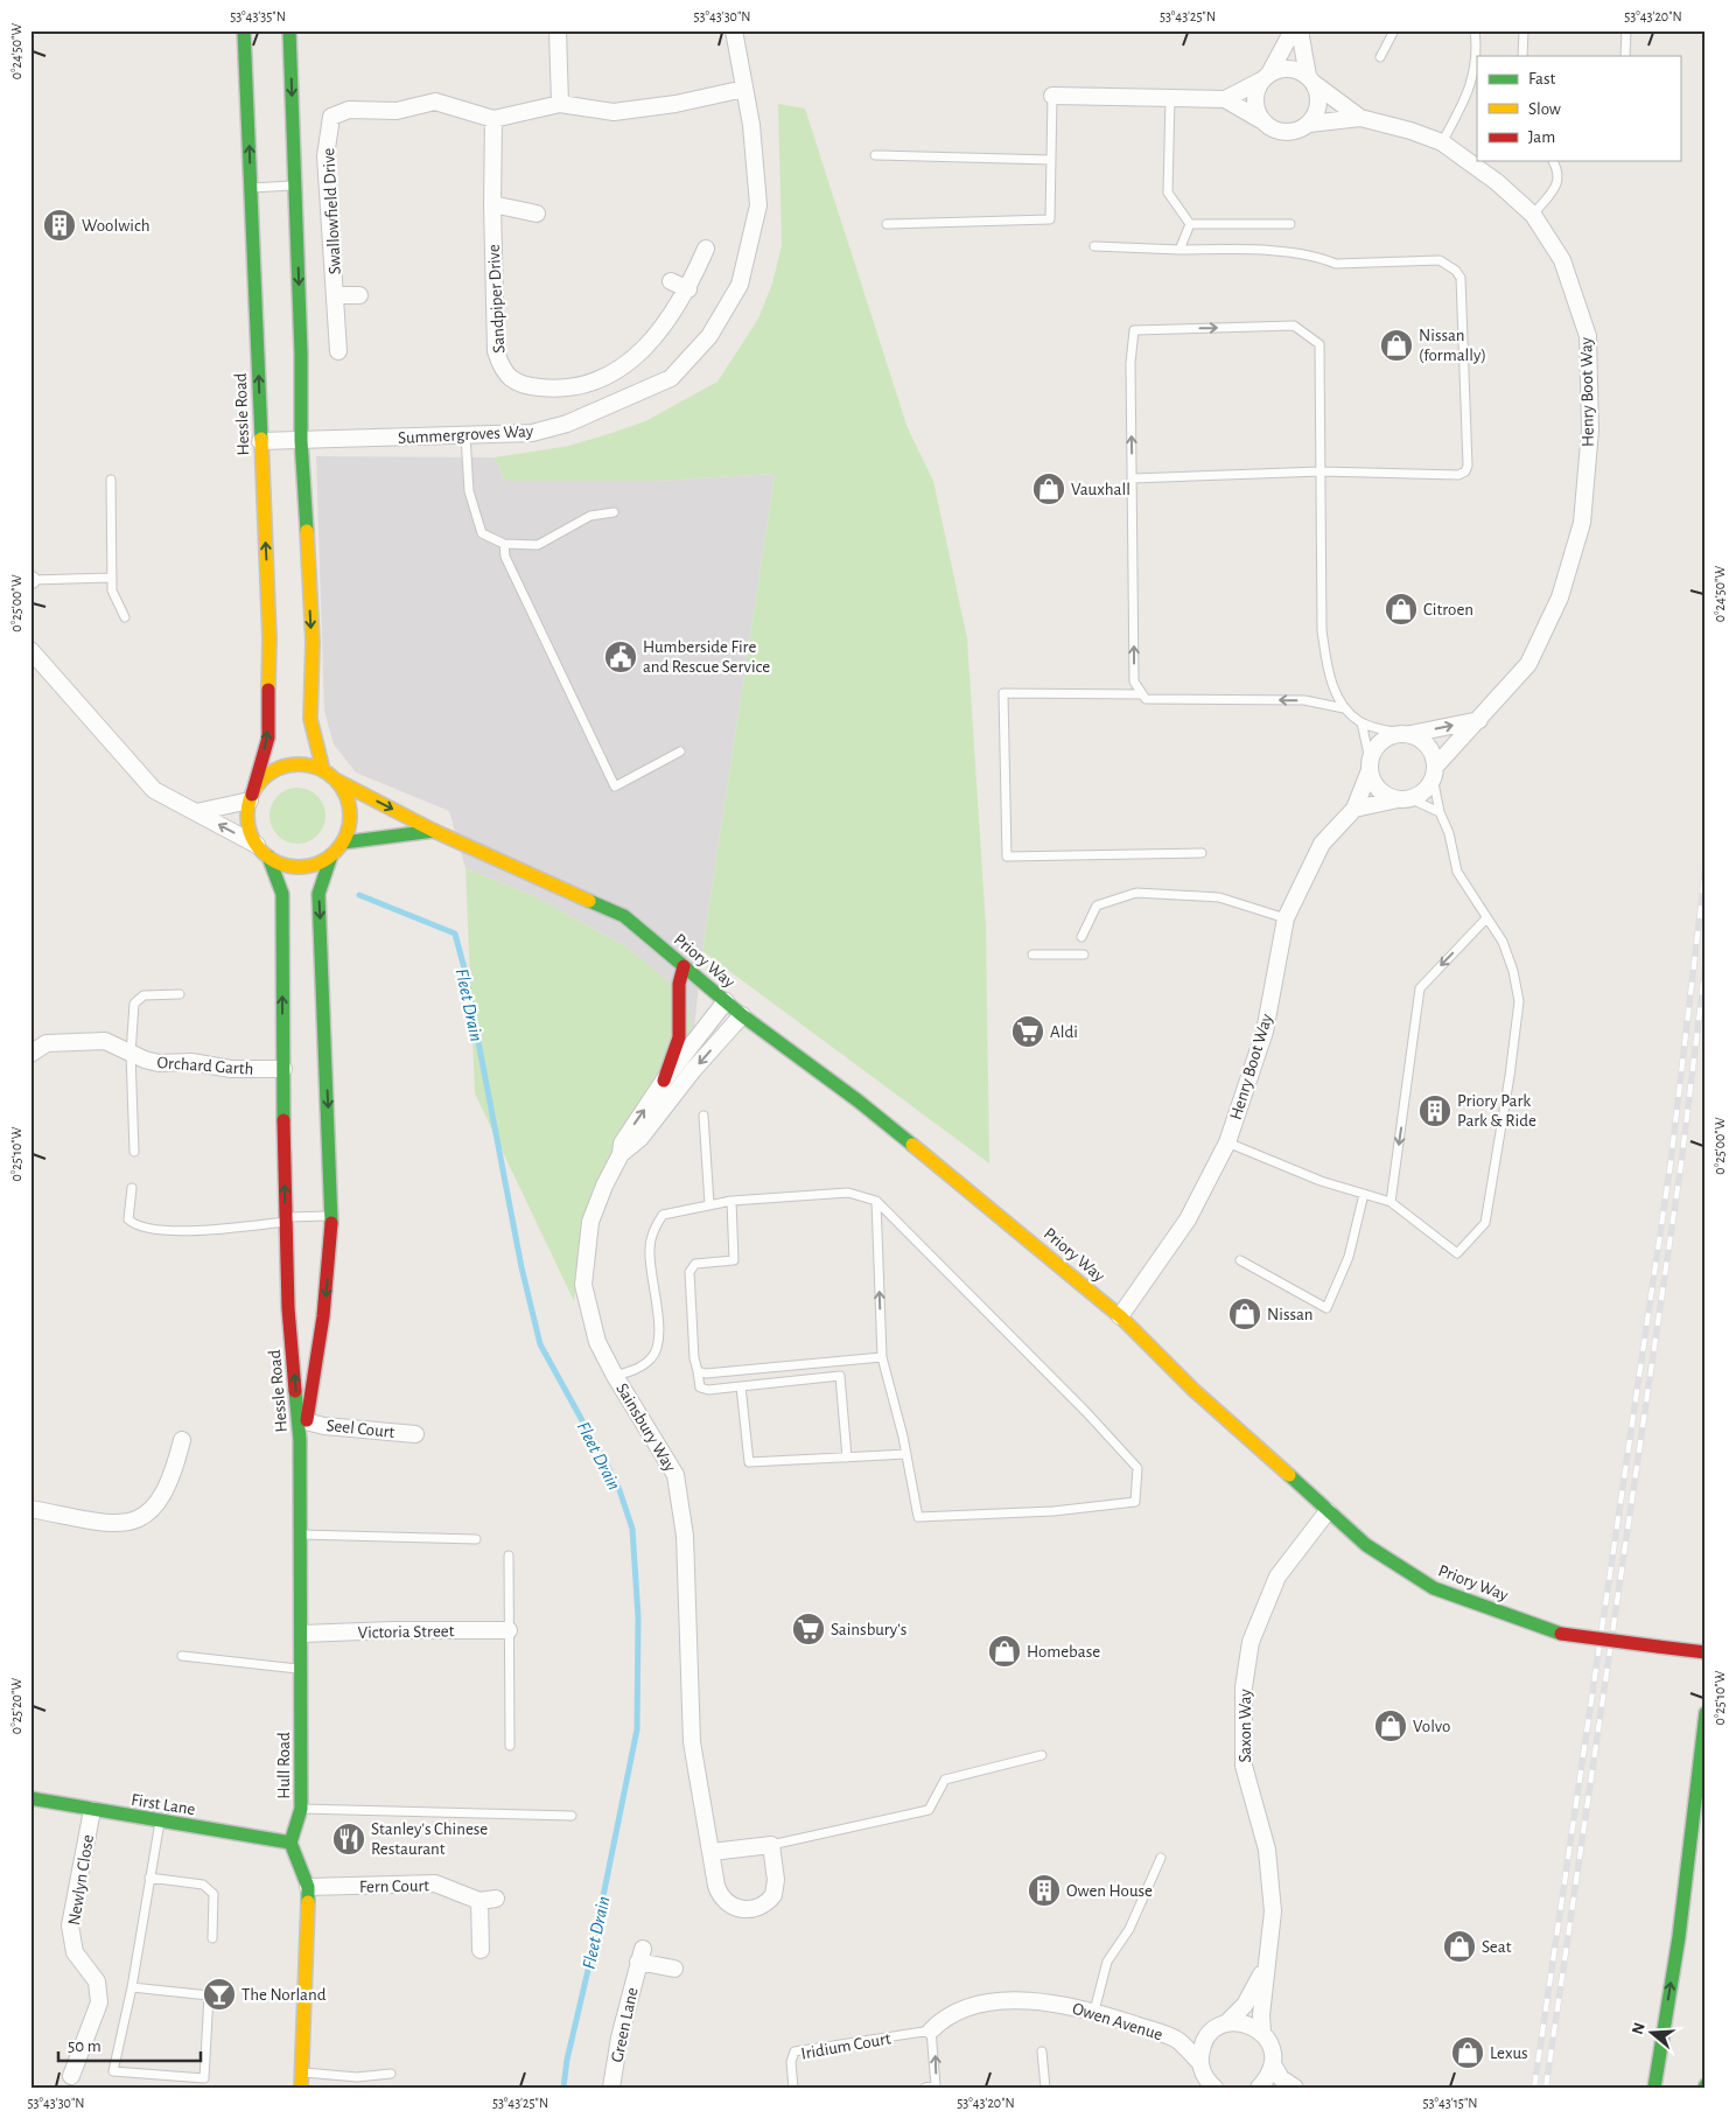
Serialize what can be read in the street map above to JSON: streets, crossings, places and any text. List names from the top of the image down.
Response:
{
  "streets": {
    "main road": [
      "Hessle Road",
      "Priory Way",
      "Hull Road",
      "First Lane"
    ],
    "street": [
      "Swallowfield Drive",
      "Sandpiper Drive",
      "Henry Boot Way",
      "Summergroves Way",
      "Orchard Garth",
      "Sainsbury Way",
      "Seel Court",
      "Victoria Street",
      "Saxon Way",
      "Newlyn Close",
      "Fern Court",
      "Owen Avenue",
      "Green Lane",
      "Iridium Court"
    ]
  },
  "crossings": [
    ["Swallowfield Drive", "Sandpiper Drive"],
    ["Swallowfield Drive", "Summergroves Way"],
    ["Henry Boot Way", "Priory Way"],
    ["Hessle Road", "Summergroves Way"],
    ["Hessle Road", "Priory Way"],
    ["Hessle Road", "Orchard Garth"],
    ["Hessle Road", "Seel Court"],
    ["Hessle Road", "Hull Road"],
    ["Priory Way", "Sainsbury Way"],
    ["Priory Way", "Saxon Way"],
    ["Victoria Street", "Hull Road"],
    ["Saxon Way", "Owen Avenue"],
    ["Hull Road", "First Lane"],
    ["First Lane", "Newlyn Close"],
    ["Owen Avenue", "Iridium Court"]
  ],
  "water": ["Fleet Drain"],
  "places": {
    "building": ["Woolwich", "Priory Park Park & Ride", "Owen House"],
    "shop": [
      "Nissan (formally)",
      "Vauxhall",
      "Citroen",
      "Nissan",
      "Homebase",
      "Volvo",
      "Seat",
      "Lexus"
    ],
    "public building": ["Humberside Fire and Rescue Service"],
    "supermarket": ["Aldi", "Sainsbury's"],
    "restaurant": ["Stanley's Chinese Restaurant"],
    "bar": ["The Norland"]
  },
  "legend": ["Fast", "Slow", "Jam"],
  "scale_bar": "50 m",
  "north": "left",
  "coordinates": [
    "53°43'35\"N",
    "53°43'30\"N",
    "53°43'25\"N",
    "53°43'20\"N",
    "0°24'50\"W",
    "0°25'00\"W",
    "0°25'10\"W",
    "0°25'20\"W",
    "53°43'15\"N"
  ]
}
